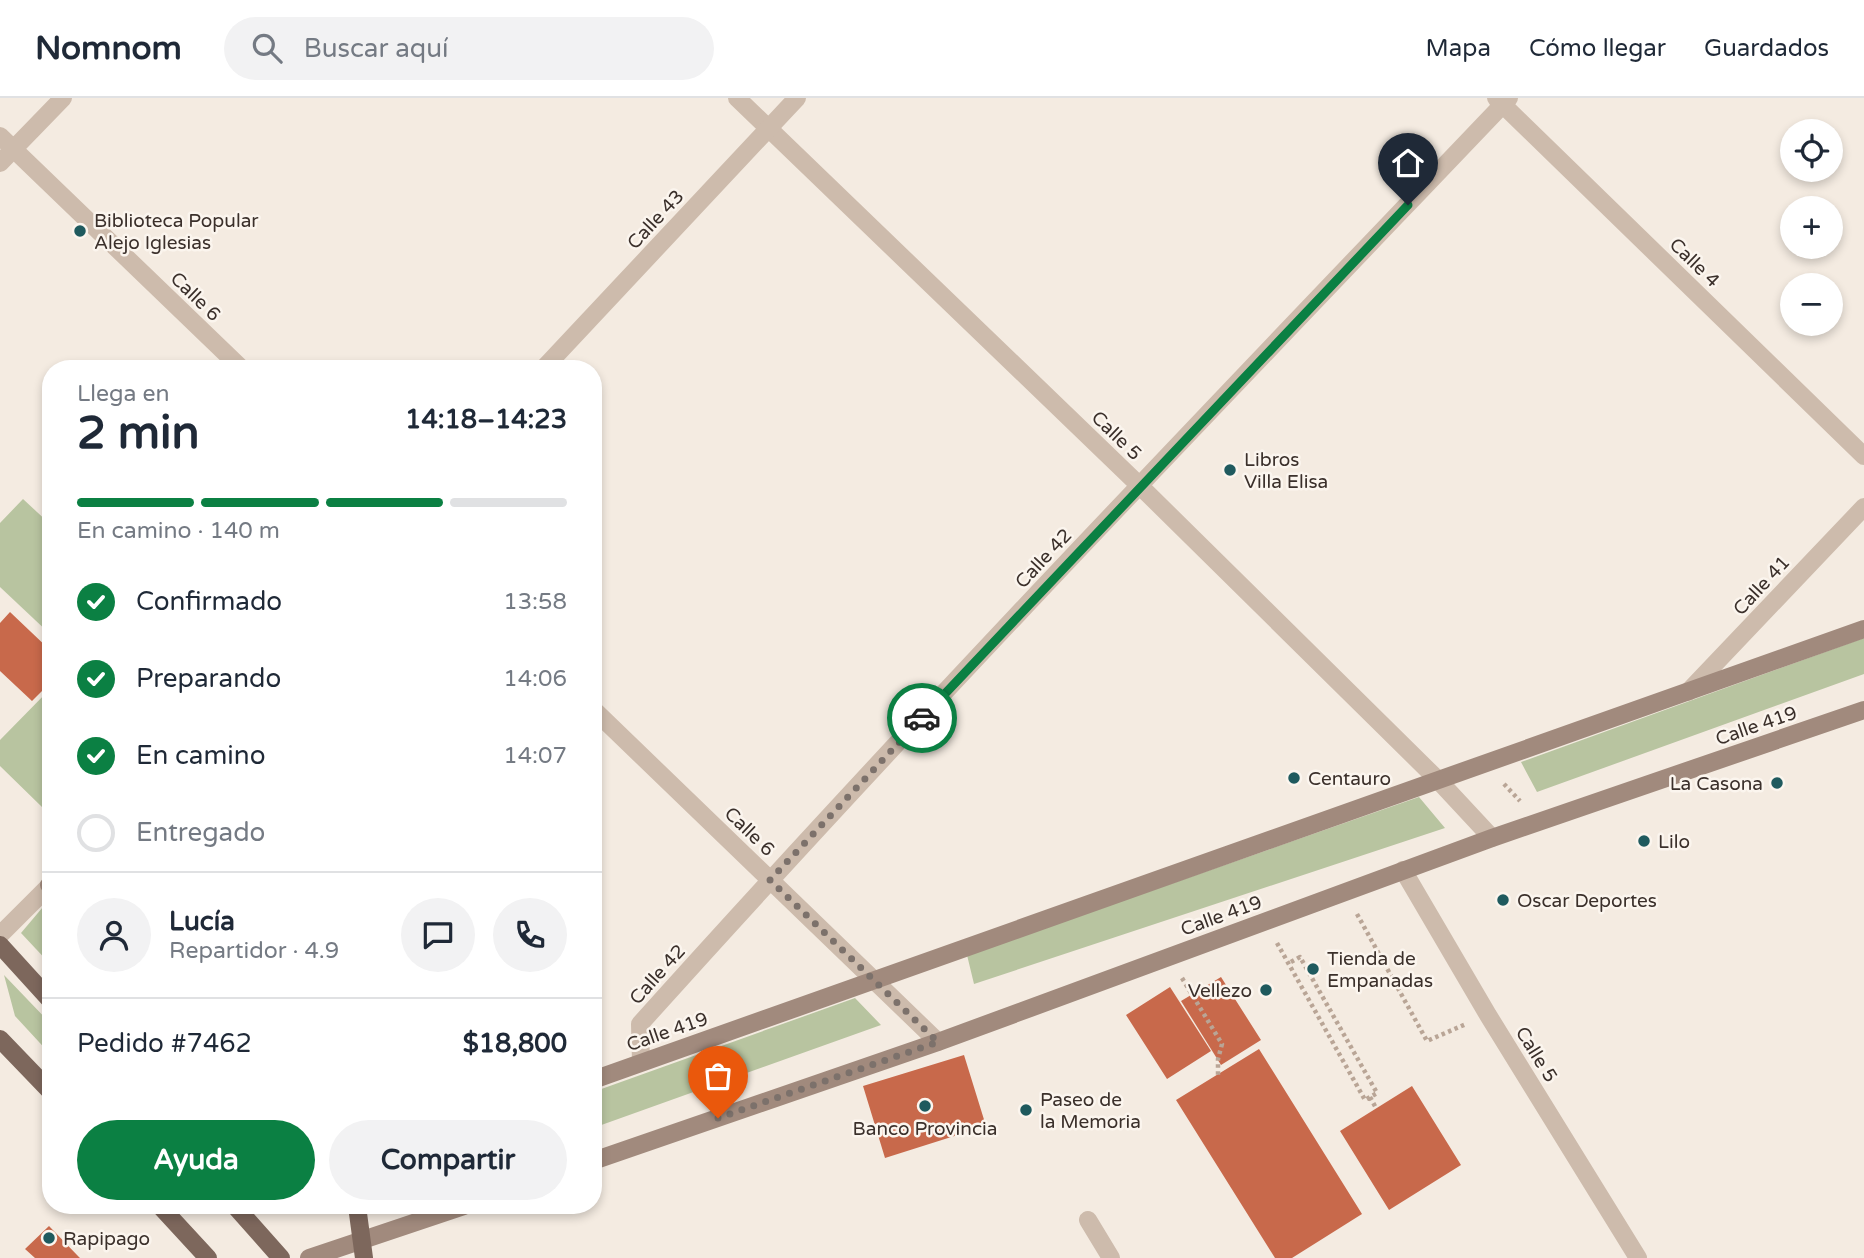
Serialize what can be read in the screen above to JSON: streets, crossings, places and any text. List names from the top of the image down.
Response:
{
  "streets": {
    "main road": ["Calle 419"],
    "street": [
      "Calle 43",
      "Calle 4",
      "Calle 6",
      "Calle 5",
      "Calle 42",
      "Calle 41"
    ]
  },
  "crossings": [
    ["Calle 43", "Calle 5"],
    ["Calle 4", "Calle 42"],
    ["Calle 6", "Calle 42"],
    ["Calle 6", "Calle 419"],
    ["Calle 5", "Calle 42"],
    ["Calle 5", "Calle 419"],
    ["Calle 42", "Calle 419"],
    ["Calle 41", "Calle 419"]
  ],
  "places": [
    "Biblioteca Popular Alejo Iglesias",
    "Libros Villa Elisa",
    "Centauro",
    "La Casona",
    "Lilo",
    "Oscar Deportes",
    "Tienda de Empanadas",
    "Vellezo",
    "Banco Provincia",
    "Paseo de la Memoria",
    "Rapipago"
  ],
  "page": {
    "header": "Nomnom",
    "search": "Buscar aquí",
    "nav": ["Mapa", "Cómo llegar", "Guardados"],
    "map_buttons": ["+", "−"],
    "heading": ["2 min", "Llega en", "14:18–14:23"],
    "panel": [
      "Lucía",
      "Repartidor · 4.9",
      "Pedido #7462",
      "$18,800"
    ],
    "bar": "En camino · 140 m",
    "list": [
      ["Confirmado", "13:58"],
      ["Preparando", "14:06"],
      ["En camino", "14:07"],
      "Entregado"
    ],
    "buttons": ["Ayuda", "Compartir"]
  }
}
